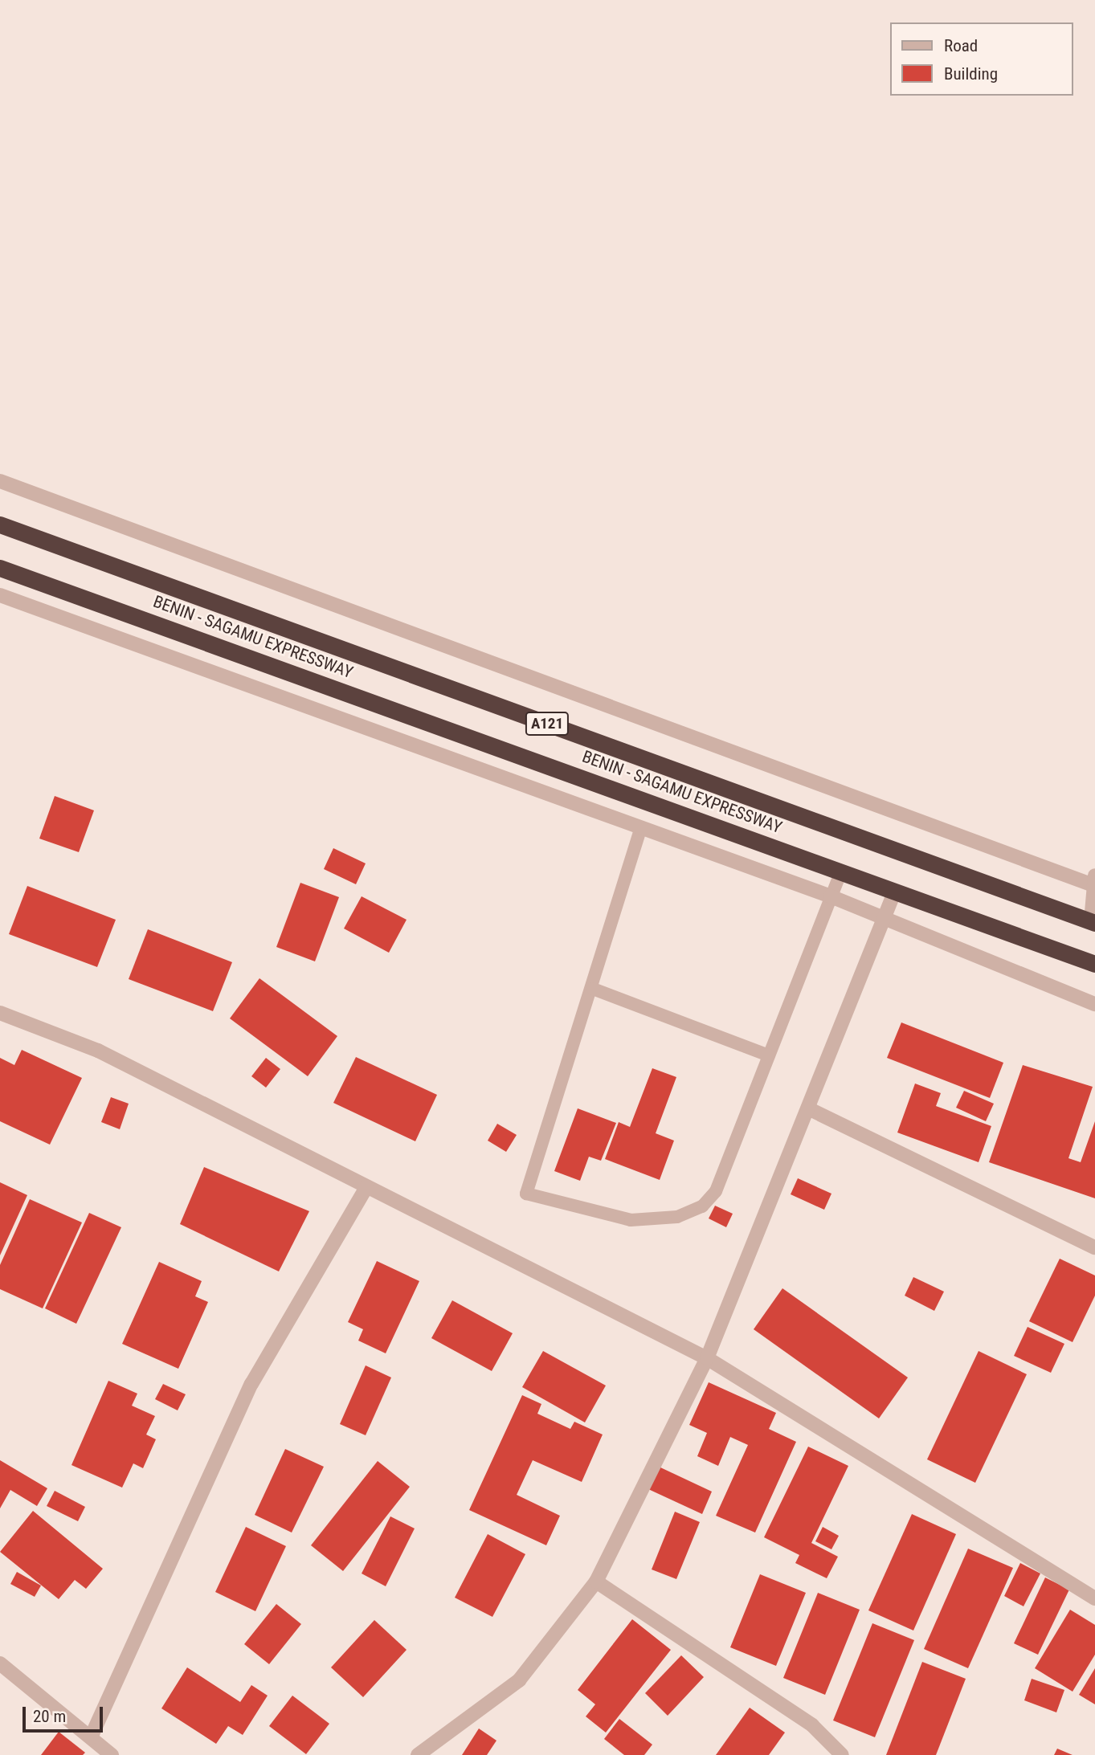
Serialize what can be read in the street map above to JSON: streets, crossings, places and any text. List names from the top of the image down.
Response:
{
  "streets": {
    "highway": ["BENIN - SAGAMU EXPRESSWAY", "A121"]
  },
  "legend": ["Road", "Building"],
  "scale_bar": "20 m"
}
